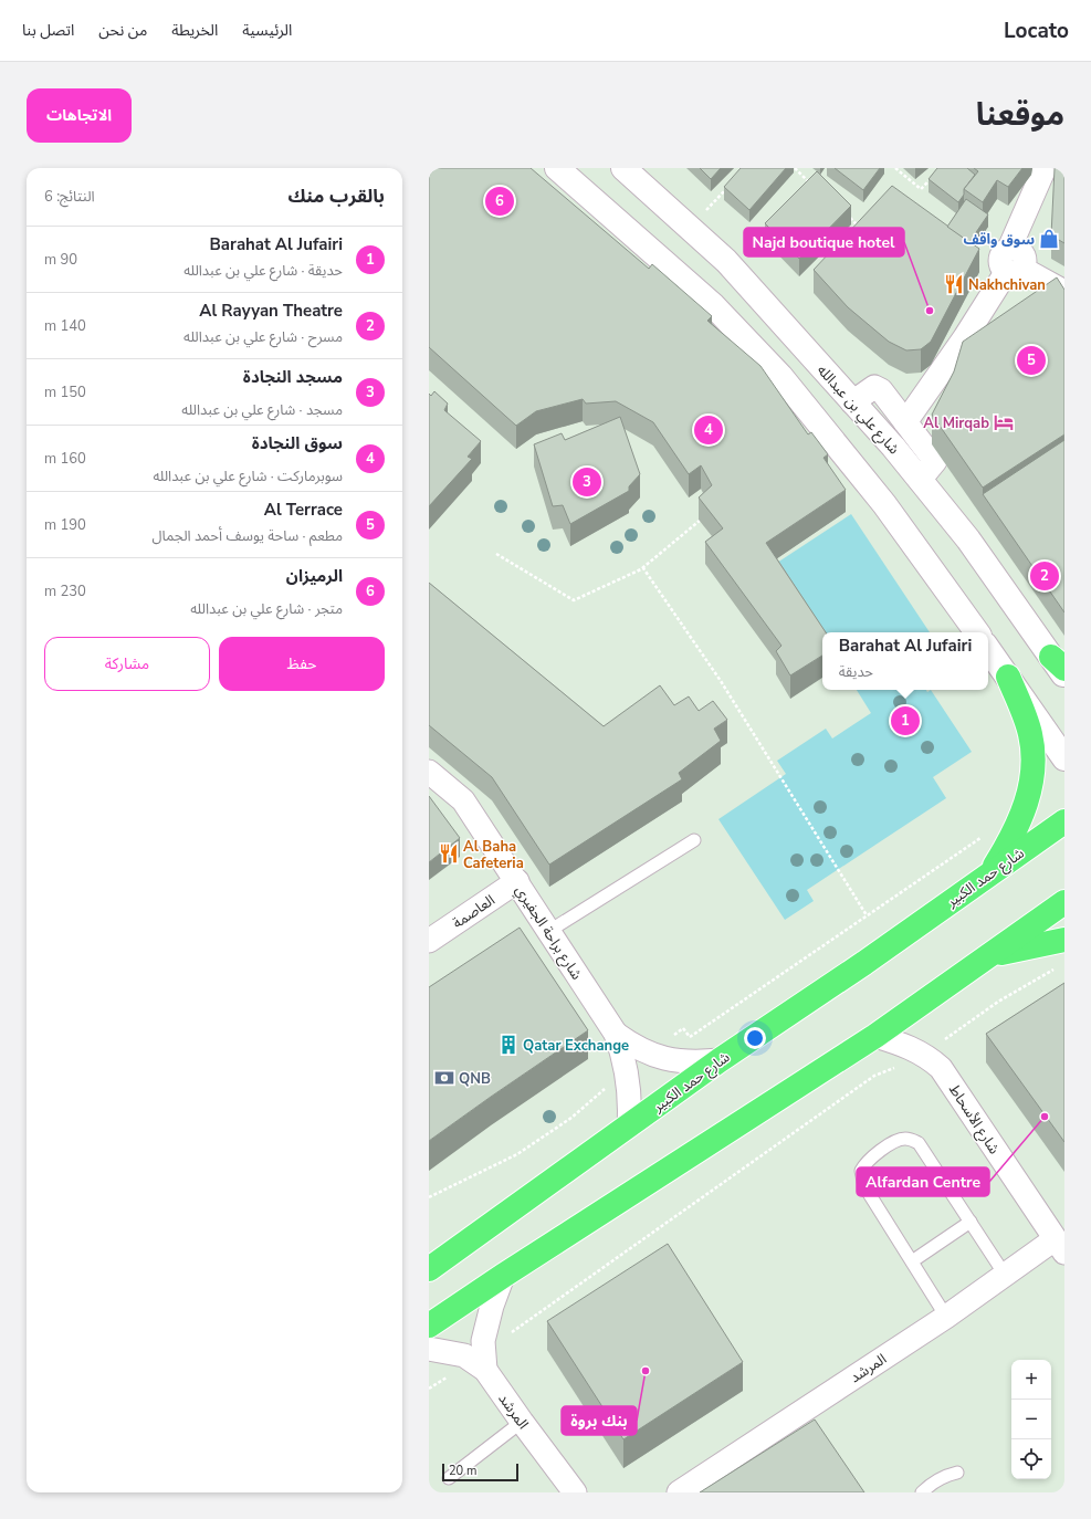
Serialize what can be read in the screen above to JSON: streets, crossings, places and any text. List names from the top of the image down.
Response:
{
  "streets": {
    "main road": ["شارع حمد الكبير"],
    "street": [
      "شارع علي بن عبدالله",
      "العاصمة",
      "شارع براحة الجفيري",
      "شارع الأسحاط",
      "المرشد"
    ]
  },
  "crossings": [
    ["شارع حمد الكبير", "شارع براحة الجفيري"],
    ["العاصمة", "شارع براحة الجفيري"],
    ["شارع الأسحاط", "المرشد"]
  ],
  "places": {
    "shop": ["سوق واقف"],
    "restaurant": ["Nakhchivan", "Al Baha Cafeteria"],
    "other": ["Najd boutique hotel", "Alfardan Centre", "بنك بروة"],
    "hotel": ["Al Mirqab"],
    "building": ["Qatar Exchange"],
    "bank": ["QNB"]
  },
  "scale_bar": "20 m",
  "page": {
    "header": "Locato",
    "nav": [
      "الرئيسية",
      "الخريطة",
      "من نحن",
      "اتصل بنا"
    ],
    "title": "موقعنا",
    "buttons": [
      "الاتجاهات",
      ["حفظ", "مشاركة"]
    ],
    "heading": ["بالقرب منك", "النتائج: 6"],
    "pins": [
      "6",
      "5",
      "4",
      "3",
      "2",
      "1"
    ],
    "list": [
      {
        "mark": "1",
        "name": "Barahat Al Jufairi",
        "note": "حديقة · شارع علي بن عبدالله",
        "value": "90 m"
      },
      {
        "mark": "2",
        "name": "Al Rayyan Theatre",
        "note": "مسرح · شارع علي بن عبدالله",
        "value": "140 m"
      },
      {
        "mark": "3",
        "name": "مسجد النجادة",
        "note": "مسجد · شارع علي بن عبدالله",
        "value": "150 m"
      },
      {
        "mark": "4",
        "name": "سوق النجادة",
        "note": "سوبرماركت · شارع علي بن عبدالله",
        "value": "160 m"
      },
      {
        "mark": "5",
        "name": "Al Terrace",
        "note": "مطعم · ساحة يوسف أحمد الجمال",
        "value": "190 m"
      },
      {
        "mark": "6",
        "name": "الرميزان",
        "note": "متجر · شارع علي بن عبدالله",
        "value": "230 m"
      }
    ],
    "popup": ["Barahat Al Jufairi", "حديقة"],
    "map_buttons": ["+", "−"],
    "scale": "20 m"
  }
}
